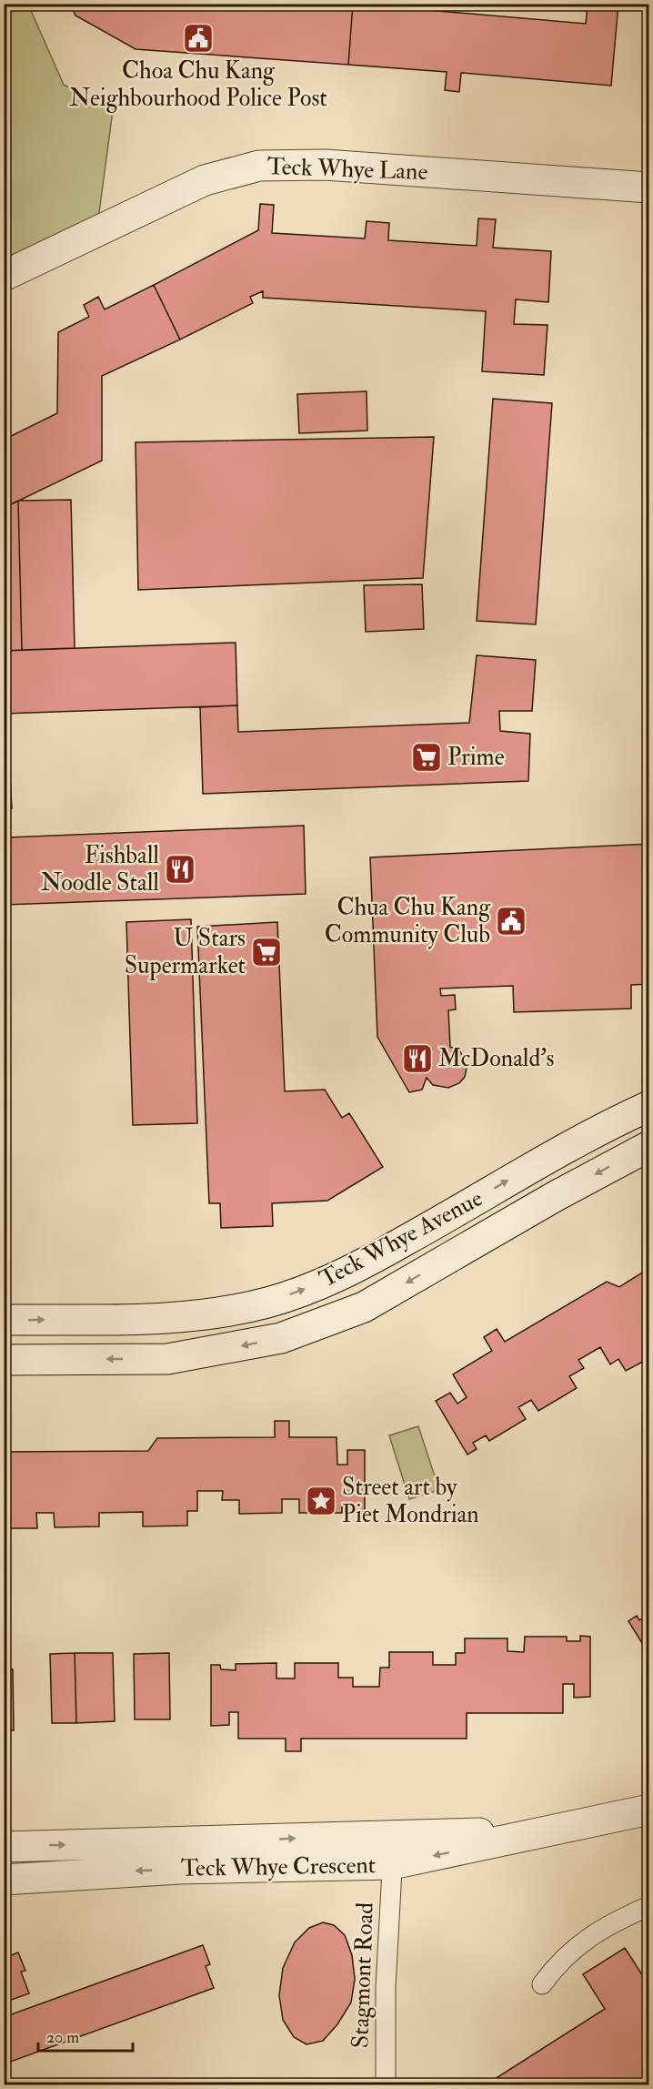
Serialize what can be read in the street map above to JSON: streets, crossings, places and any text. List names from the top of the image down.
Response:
{
  "streets": {
    "street": ["Teck Whye Lane", "Teck Whye Avenue", "Teck Whye Crescent"],
    "lane": ["Stagmont Road"]
  },
  "crossings": [
    ["Teck Whye Crescent", "Stagmont Road"]
  ],
  "places": {
    "public building": ["Choa Chu Kang Neighbourhood Police Post", "Chua Chu Kang Community Club"],
    "supermarket": ["Prime", "U Stars Supermarket"],
    "restaurant": ["Fishball Noodle Stall", "McDonald's"],
    "place": ["Street art by Piet Mondrian"]
  },
  "scale_bar": "20 m"
}
